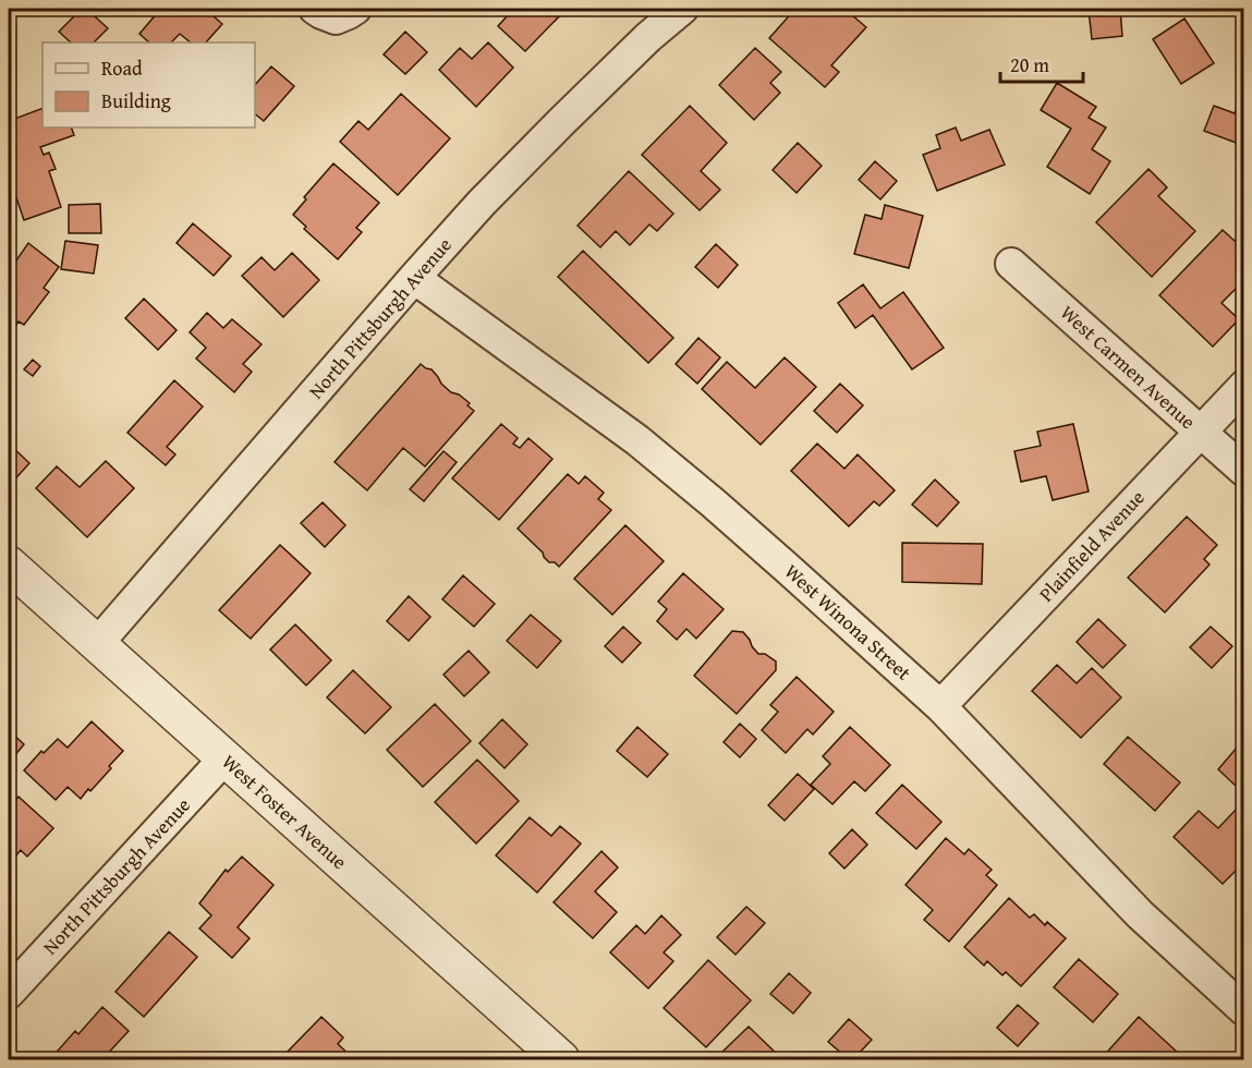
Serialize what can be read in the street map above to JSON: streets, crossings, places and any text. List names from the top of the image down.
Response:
{
  "streets": {
    "street": [
      "North Pittsburgh Avenue",
      "West Carmen Avenue",
      "Plainfield Avenue",
      "West Winona Street",
      "West Foster Avenue"
    ]
  },
  "crossings": [
    ["North Pittsburgh Avenue", "West Winona Street"],
    ["North Pittsburgh Avenue", "West Foster Avenue"],
    ["West Carmen Avenue", "Plainfield Avenue"],
    ["Plainfield Avenue", "West Winona Street"]
  ],
  "legend": ["Road", "Building"],
  "scale_bar": "20 m"
}
